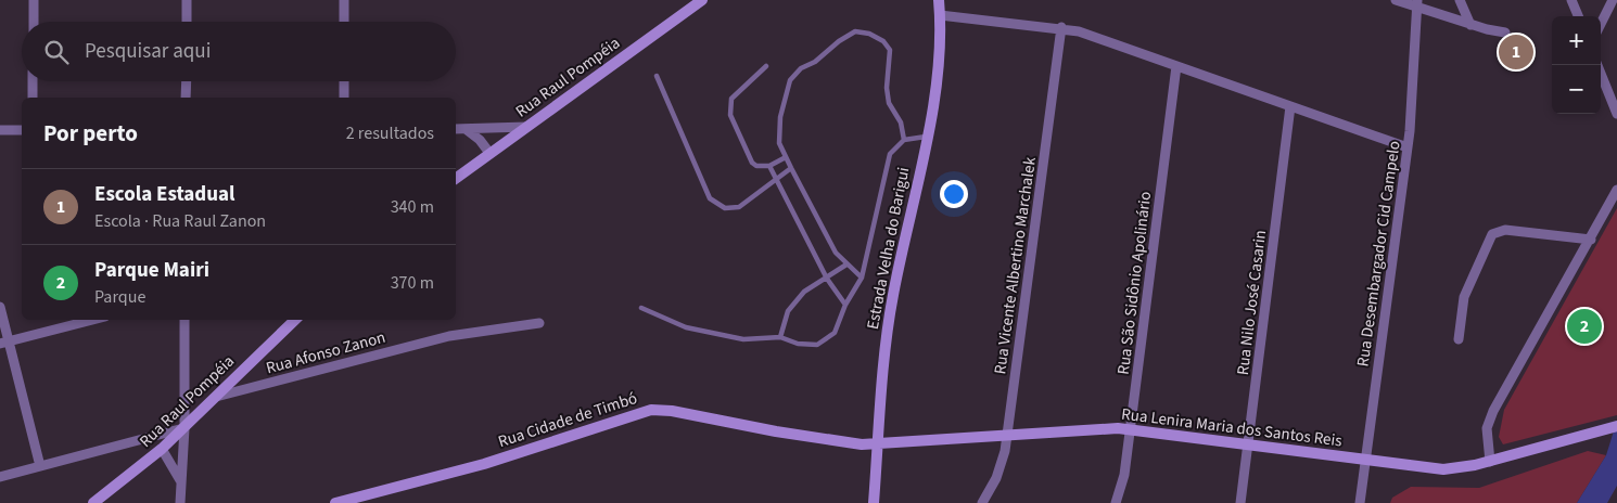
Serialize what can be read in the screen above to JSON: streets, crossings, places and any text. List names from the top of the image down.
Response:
{
  "streets": {
    "main road": [
      "Rua Raul Pompéia",
      "Estrada Velha do Barigui",
      "Rua Cidade de Timbó",
      "Rua Lenira Maria dos Santos Reis"
    ],
    "street": [
      "Rua Desembargador Cid Campelo",
      "Rua Vicente Albertino Marchalek",
      "Rua São Sidônio Apolinário",
      "Rua Nilo José Casarin",
      "Rua Afonso Zanon"
    ]
  },
  "crossings": [
    ["Rua Raul Pompéia", "Rua Afonso Zanon"],
    ["Estrada Velha do Barigui", "Rua Cidade de Timbó"],
    ["Estrada Velha do Barigui", "Rua Lenira Maria dos Santos Reis"],
    ["Rua Desembargador Cid Campelo", "Rua Lenira Maria dos Santos Reis"],
    ["Rua Vicente Albertino Marchalek", "Rua Lenira Maria dos Santos Reis"],
    ["Rua São Sidônio Apolinário", "Rua Lenira Maria dos Santos Reis"],
    ["Rua Nilo José Casarin", "Rua Lenira Maria dos Santos Reis"],
    ["Rua Cidade de Timbó", "Rua Lenira Maria dos Santos Reis"]
  ],
  "page": {
    "map_buttons": ["+", "−"],
    "search": "Pesquisar aqui",
    "pins": ["1", "2"],
    "heading": ["Por perto", "2 resultados"],
    "list": [
      {
        "mark": "1",
        "name": "Escola Estadual",
        "note": "Escola · Rua Raul Zanon",
        "value": "340 m"
      },
      {
        "mark": "2",
        "name": "Parque Mairi",
        "note": "Parque",
        "value": "370 m"
      }
    ]
  }
}
